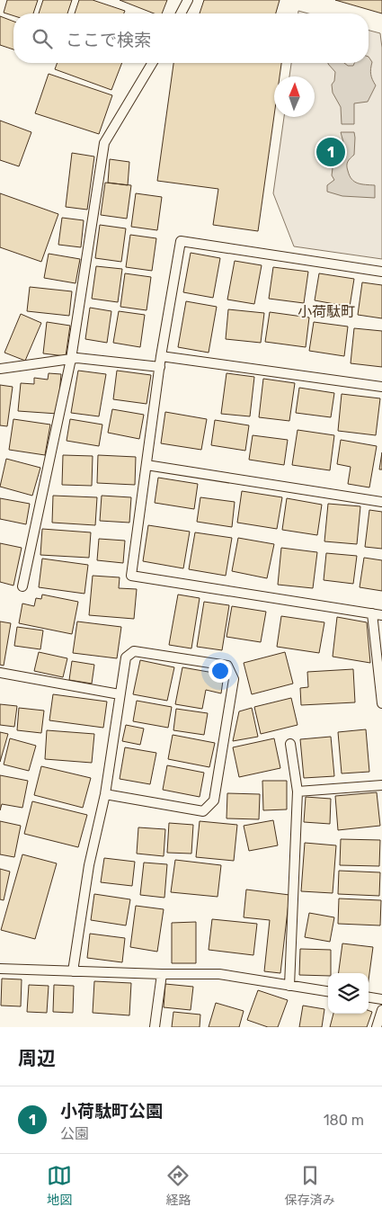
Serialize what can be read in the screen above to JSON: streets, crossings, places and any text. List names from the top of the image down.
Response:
{
  "districts": ["小荷駄町"],
  "north": "top",
  "page": {
    "search": "ここで検索",
    "pins": "1",
    "heading": "周辺",
    "list": [
      {
        "mark": "1",
        "name": "小荷駄町公園",
        "note": "公園",
        "value": "180 m"
      }
    ],
    "nav": ["地図", "経路", "保存済み"]
  }
}
